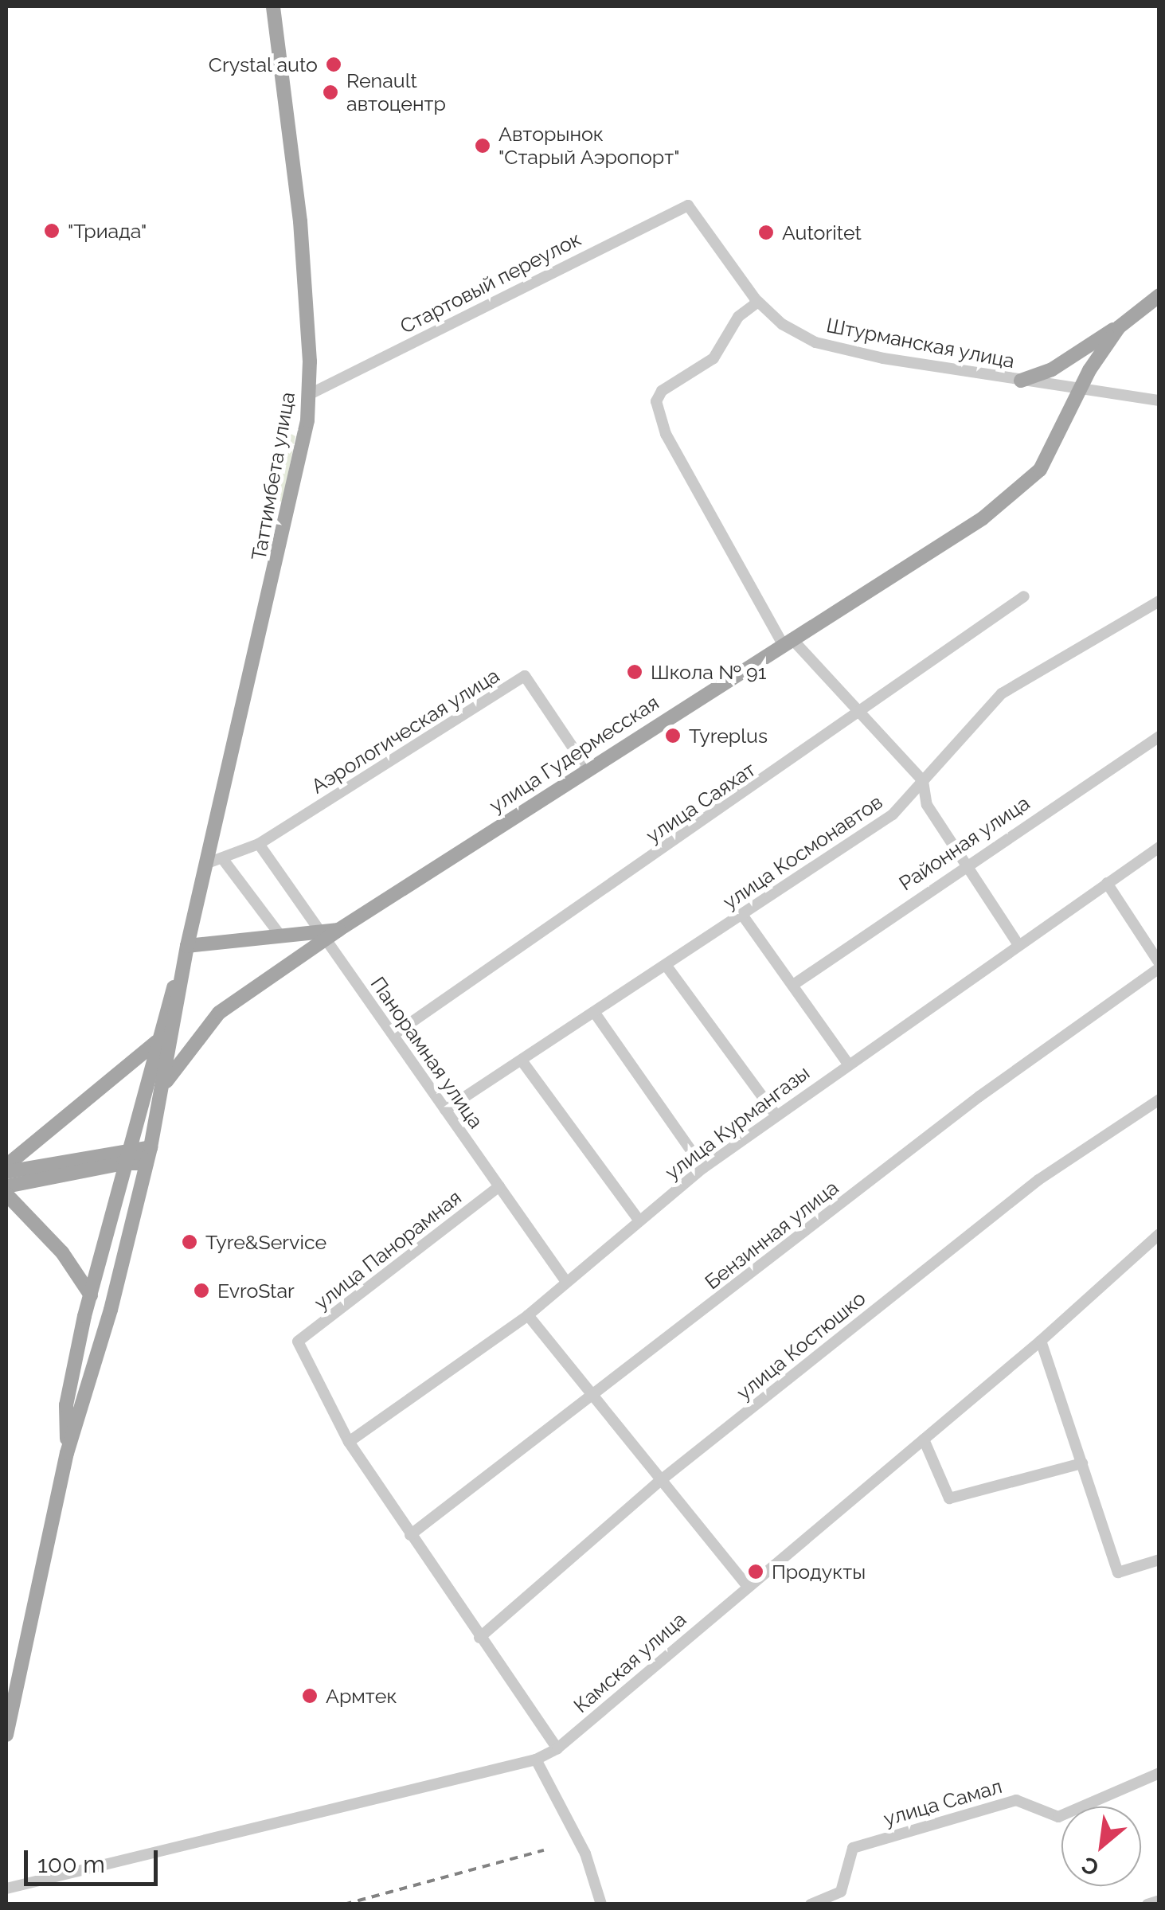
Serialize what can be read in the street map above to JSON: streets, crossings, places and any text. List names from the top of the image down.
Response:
{
  "streets": {
    "main road": ["Таттимбета улица", "улица Гудермесская"],
    "street": [
      "Стартовый переулок",
      "Штурманская улица",
      "Аэрологическая улица",
      "улица Саяхат",
      "Районная улица",
      "улица Космонавтов",
      "Панорамная улица",
      "улица Курмангазы",
      "Бензинная улица",
      "улица Панорамная",
      "улица Костюшко",
      "Камская улица",
      "улица Самал"
    ]
  },
  "crossings": [
    ["Стартовый переулок", "Штурманская улица"],
    ["Стартовый переулок", "Таттимбета улица"],
    ["Штурманская улица", "улица Гудермесская"],
    ["Таттимбета улица", "Аэрологическая улица"],
    ["Таттимбета улица", "улица Гудермесская"],
    ["Аэрологическая улица", "улица Гудермесская"],
    ["Аэрологическая улица", "Панорамная улица"],
    ["улица Гудермесская", "Панорамная улица"],
    ["улица Саяхат", "Панорамная улица"],
    ["улица Космонавтов", "Панорамная улица"],
    ["Панорамная улица", "улица Курмангазы"],
    ["Панорамная улица", "улица Панорамная"],
    ["улица Курмангазы", "улица Панорамная"]
  ],
  "places": [
    "Crystal auto",
    "Renault автоцентр",
    "Авторынок \"Старый Аэропорт\"",
    "\"Триада\"",
    "Autoritet",
    "Школа № 91",
    "Tyreplus",
    "Tyre&Service",
    "EvroStar",
    "Продукты",
    "Армтек"
  ],
  "scale_bar": "100 m",
  "north": "bottom left"
}
